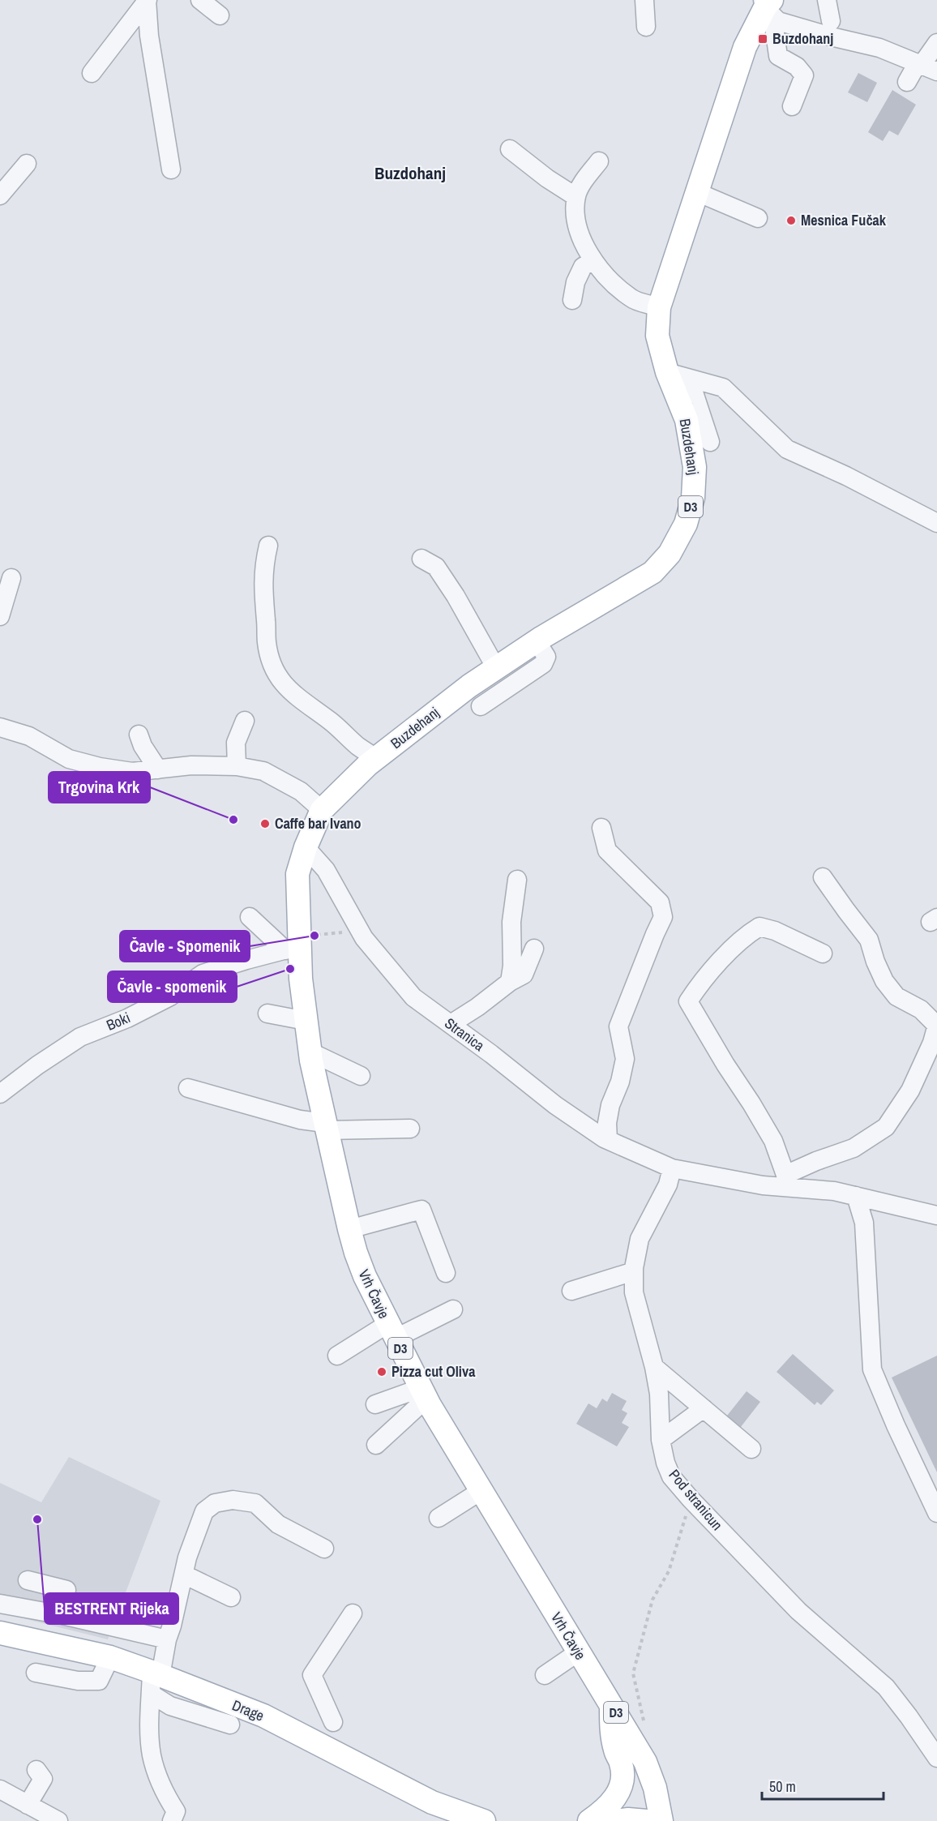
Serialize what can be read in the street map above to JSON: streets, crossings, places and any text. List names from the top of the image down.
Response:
{
  "streets": {
    "main road": [
      "Buzdehanj",
      "D3",
      "Vrh Čavje",
      "Drage"
    ],
    "street": ["Boki", "Stranica", "Pod stranicun"]
  },
  "crossings": [
    ["Buzdehanj", "Stranica"],
    ["Buzdehanj", "Vrh Čavje"],
    ["Boki", "Vrh Čavje"],
    ["Stranica", "Vrh Čavje"],
    ["Stranica", "Pod stranicun"]
  ],
  "districts": ["Buzdohanj"],
  "places": {
    "transit": ["Buzdohanj"],
    "other": [
      "Mesnica Fučak",
      "Trgovina Krk",
      "Caffe bar Ivano",
      "Čavle - Spomenik",
      "Čavle - spomenik",
      "Pizza cut Oliva",
      "BESTRENT Rijeka"
    ]
  },
  "scale_bar": "50 m"
}
